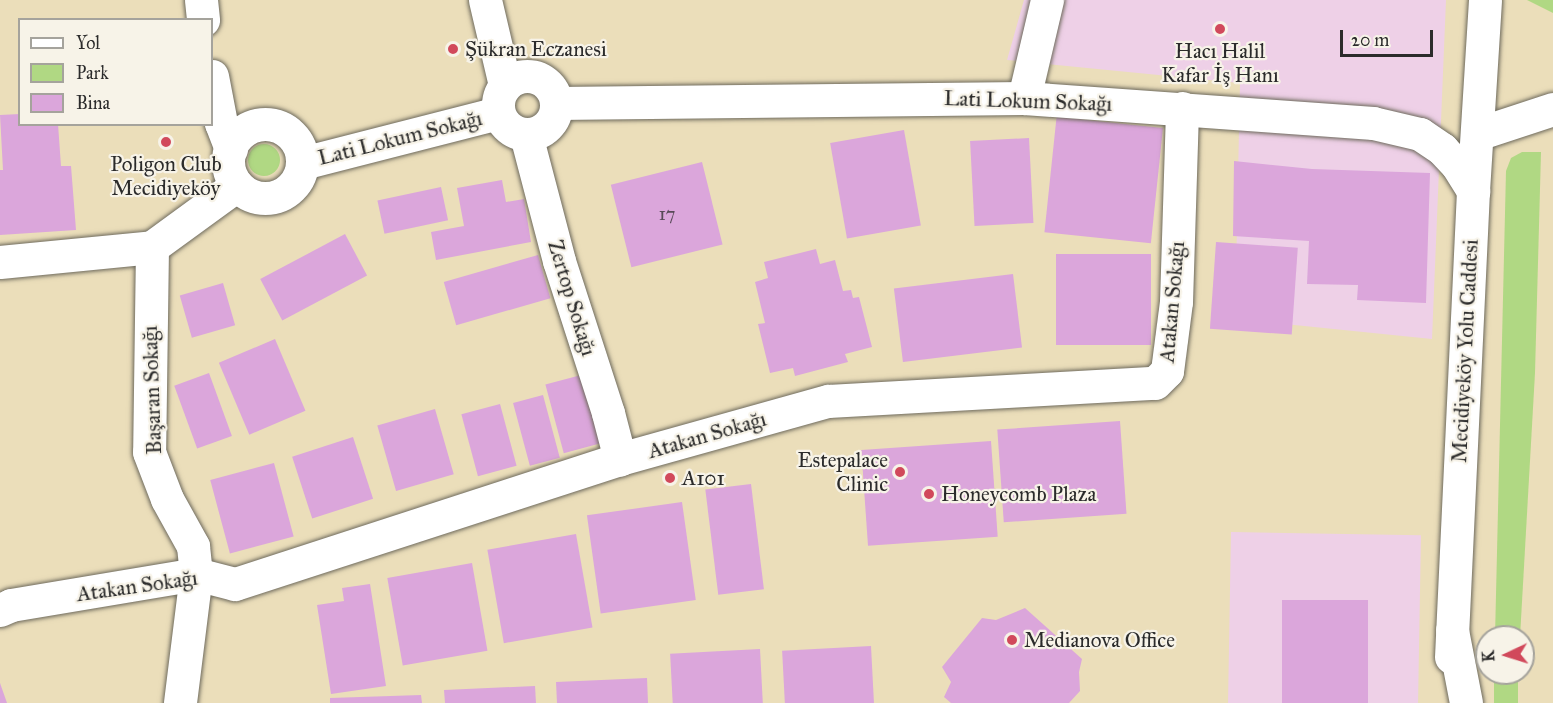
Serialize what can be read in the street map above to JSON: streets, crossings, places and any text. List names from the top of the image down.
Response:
{
  "streets": {
    "main road": [
      "Lati Lokum Sokağı",
      "Zertop Sokağı",
      "Atakan Sokağı",
      "Mecidiyeköy Yolu Caddesi",
      "Başaran Sokağı"
    ]
  },
  "crossings": [
    ["Lati Lokum Sokağı", "Zertop Sokağı"],
    ["Lati Lokum Sokağı", "Atakan Sokağı"],
    ["Lati Lokum Sokağı", "Mecidiyeköy Yolu Caddesi"],
    ["Zertop Sokağı", "Atakan Sokağı"],
    ["Atakan Sokağı", "Başaran Sokağı"]
  ],
  "places": [
    "Hacı Halil Kafar İş Hanı",
    "Şükran Eczanesi",
    "Poligon Club Mecidiyeköy",
    "Estepalace Clinic",
    "A101",
    "Honeycomb Plaza",
    "Medianova Office"
  ],
  "house_numbers": ["17"],
  "legend": ["Yol", "Park", "Bina"],
  "scale_bar": "20 m",
  "north": "left"
}
